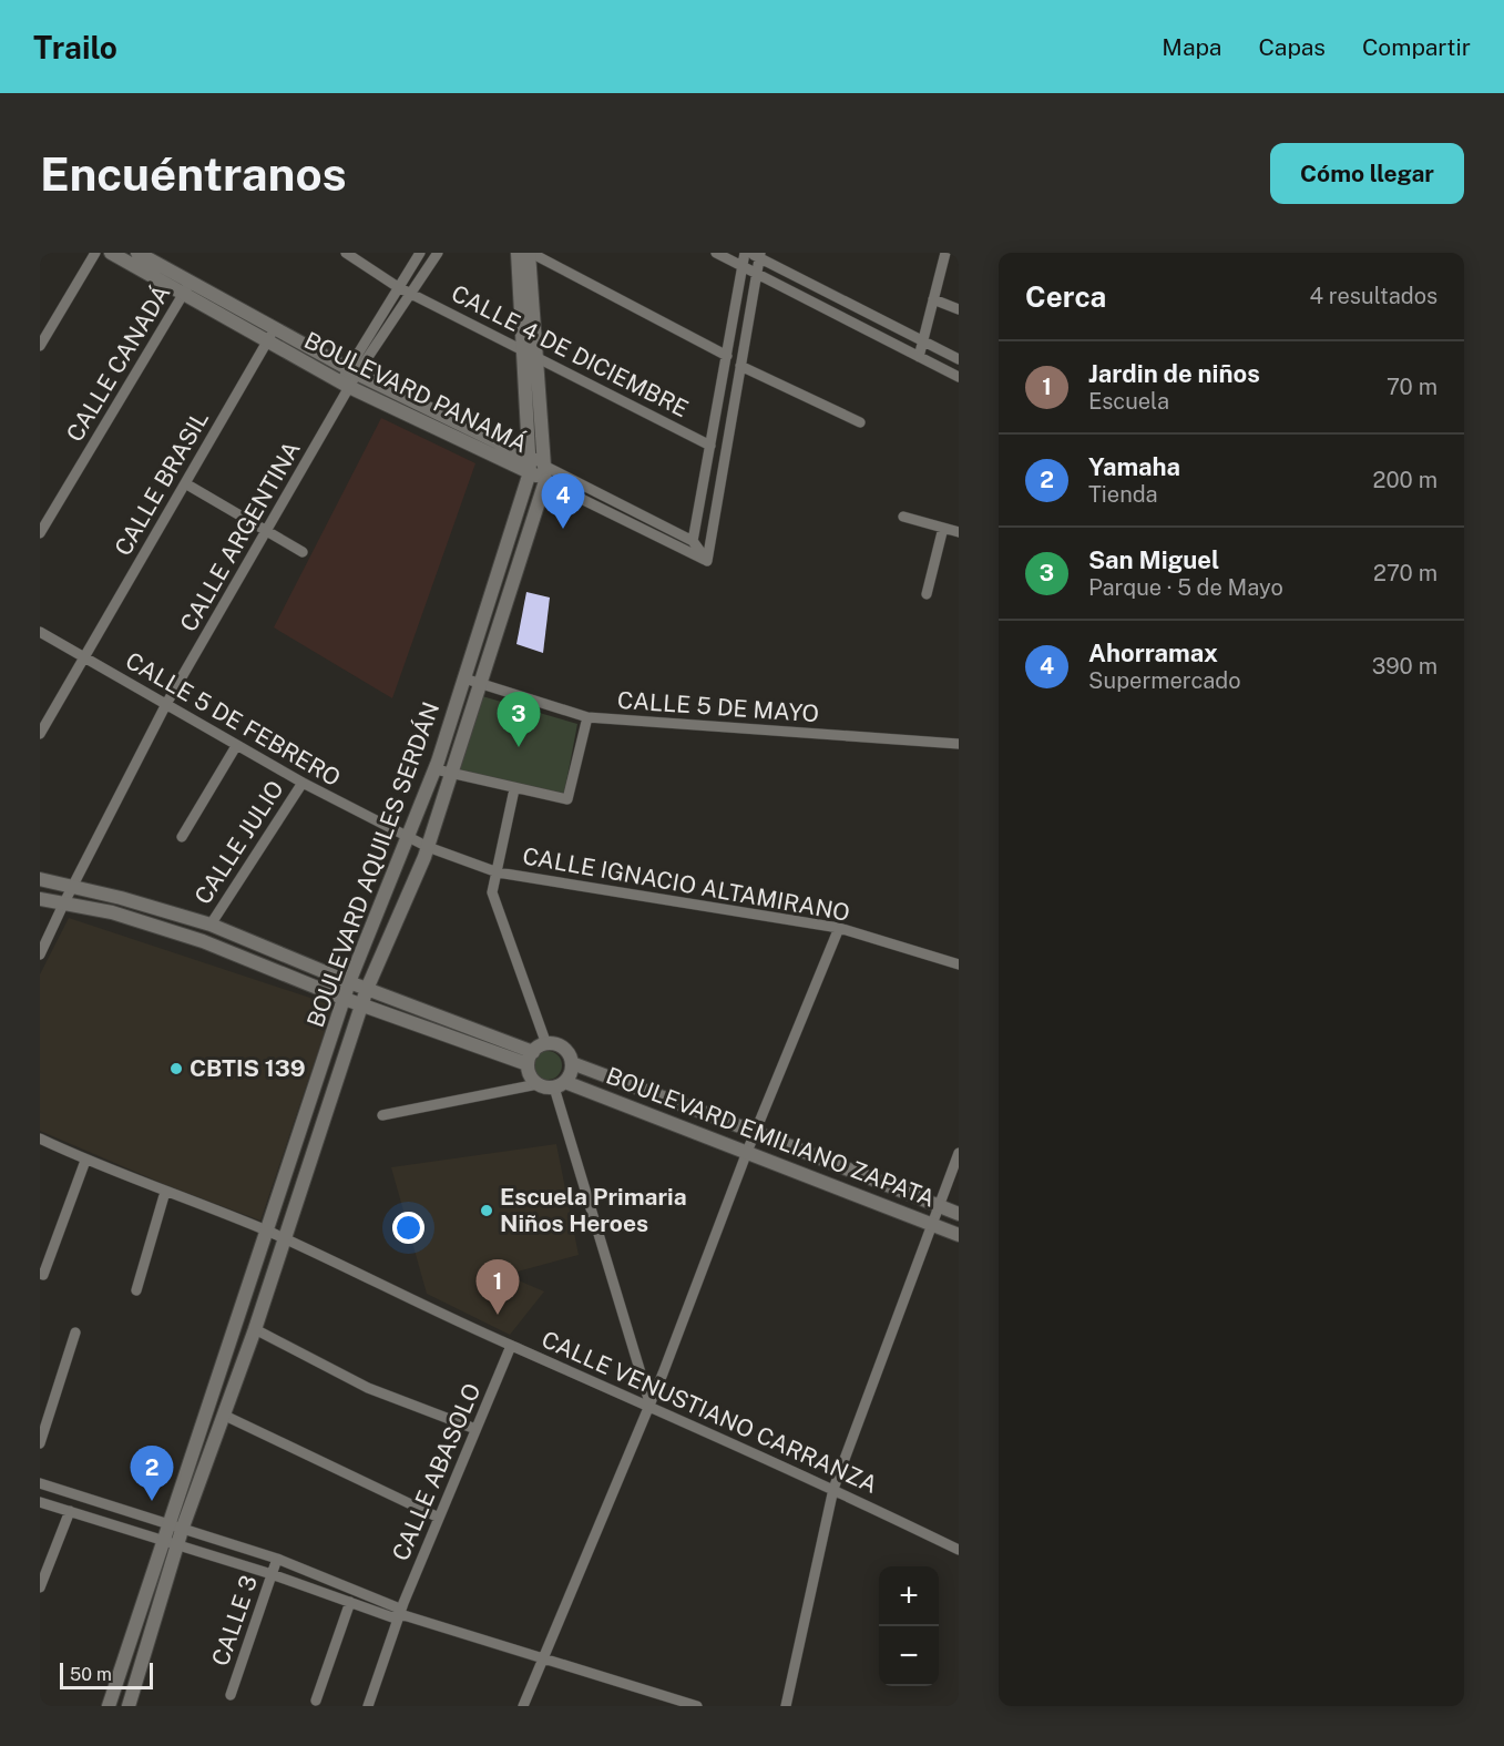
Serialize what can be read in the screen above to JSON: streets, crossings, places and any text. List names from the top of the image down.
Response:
{
  "streets": {
    "street": [
      "CALLE 4 DE DICIEMBRE",
      "CALLE CANADÁ",
      "BOULEVARD PANAMÁ",
      "CALLE BRASIL",
      "CALLE ARGENTINA",
      "CALLE 5 DE MAYO",
      "CALLE 5 DE FEBRERO",
      "CALLE JULIO",
      "BOULEVARD AQUILES SERDÁN",
      "CALLE IGNACIO ALTAMIRANO",
      "BOULEVARD EMILIANO ZAPATA",
      "CALLE VENUSTIANO CARRANZA",
      "CALLE ABASOLO",
      "CALLE 3"
    ]
  },
  "crossings": [
    ["CALLE 4 DE DICIEMBRE", "BOULEVARD AQUILES SERDÁN"],
    ["CALLE CANADÁ", "BOULEVARD PANAMÁ"],
    ["BOULEVARD PANAMÁ", "CALLE BRASIL"],
    ["BOULEVARD PANAMÁ", "CALLE ARGENTINA"],
    ["BOULEVARD PANAMÁ", "BOULEVARD AQUILES SERDÁN"],
    ["CALLE BRASIL", "CALLE 5 DE FEBRERO"],
    ["CALLE ARGENTINA", "CALLE 5 DE FEBRERO"],
    ["CALLE 5 DE MAYO", "BOULEVARD AQUILES SERDÁN"],
    ["CALLE 5 DE FEBRERO", "CALLE JULIO"],
    ["CALLE 5 DE FEBRERO", "BOULEVARD AQUILES SERDÁN"],
    ["CALLE 5 DE FEBRERO", "CALLE IGNACIO ALTAMIRANO"],
    ["BOULEVARD AQUILES SERDÁN", "CALLE IGNACIO ALTAMIRANO"],
    ["BOULEVARD AQUILES SERDÁN", "CALLE VENUSTIANO CARRANZA"],
    ["CALLE VENUSTIANO CARRANZA", "CALLE ABASOLO"]
  ],
  "places": ["CBTIS 139", "Escuela Primaria Niños Heroes"],
  "scale_bar": "50 m",
  "page": {
    "header": "Trailo",
    "nav": ["Mapa", "Capas", "Compartir"],
    "buttons": "Cómo llegar",
    "title": "Encuéntranos",
    "heading": ["Cerca", "4 resultados"],
    "list": [
      {
        "mark": "1",
        "name": "Jardin de niños",
        "note": "Escuela",
        "value": "70 m"
      },
      {
        "mark": "2",
        "name": "Yamaha",
        "note": "Tienda",
        "value": "200 m"
      },
      {
        "mark": "3",
        "name": "San Miguel",
        "note": "Parque · 5 de Mayo",
        "value": "270 m"
      },
      {
        "mark": "4",
        "name": "Ahorramax",
        "note": "Supermercado",
        "value": "390 m"
      }
    ],
    "pins": [
      "4",
      "3",
      "1",
      "2"
    ],
    "map_buttons": ["+", "−"],
    "scale": "50 m"
  }
}
